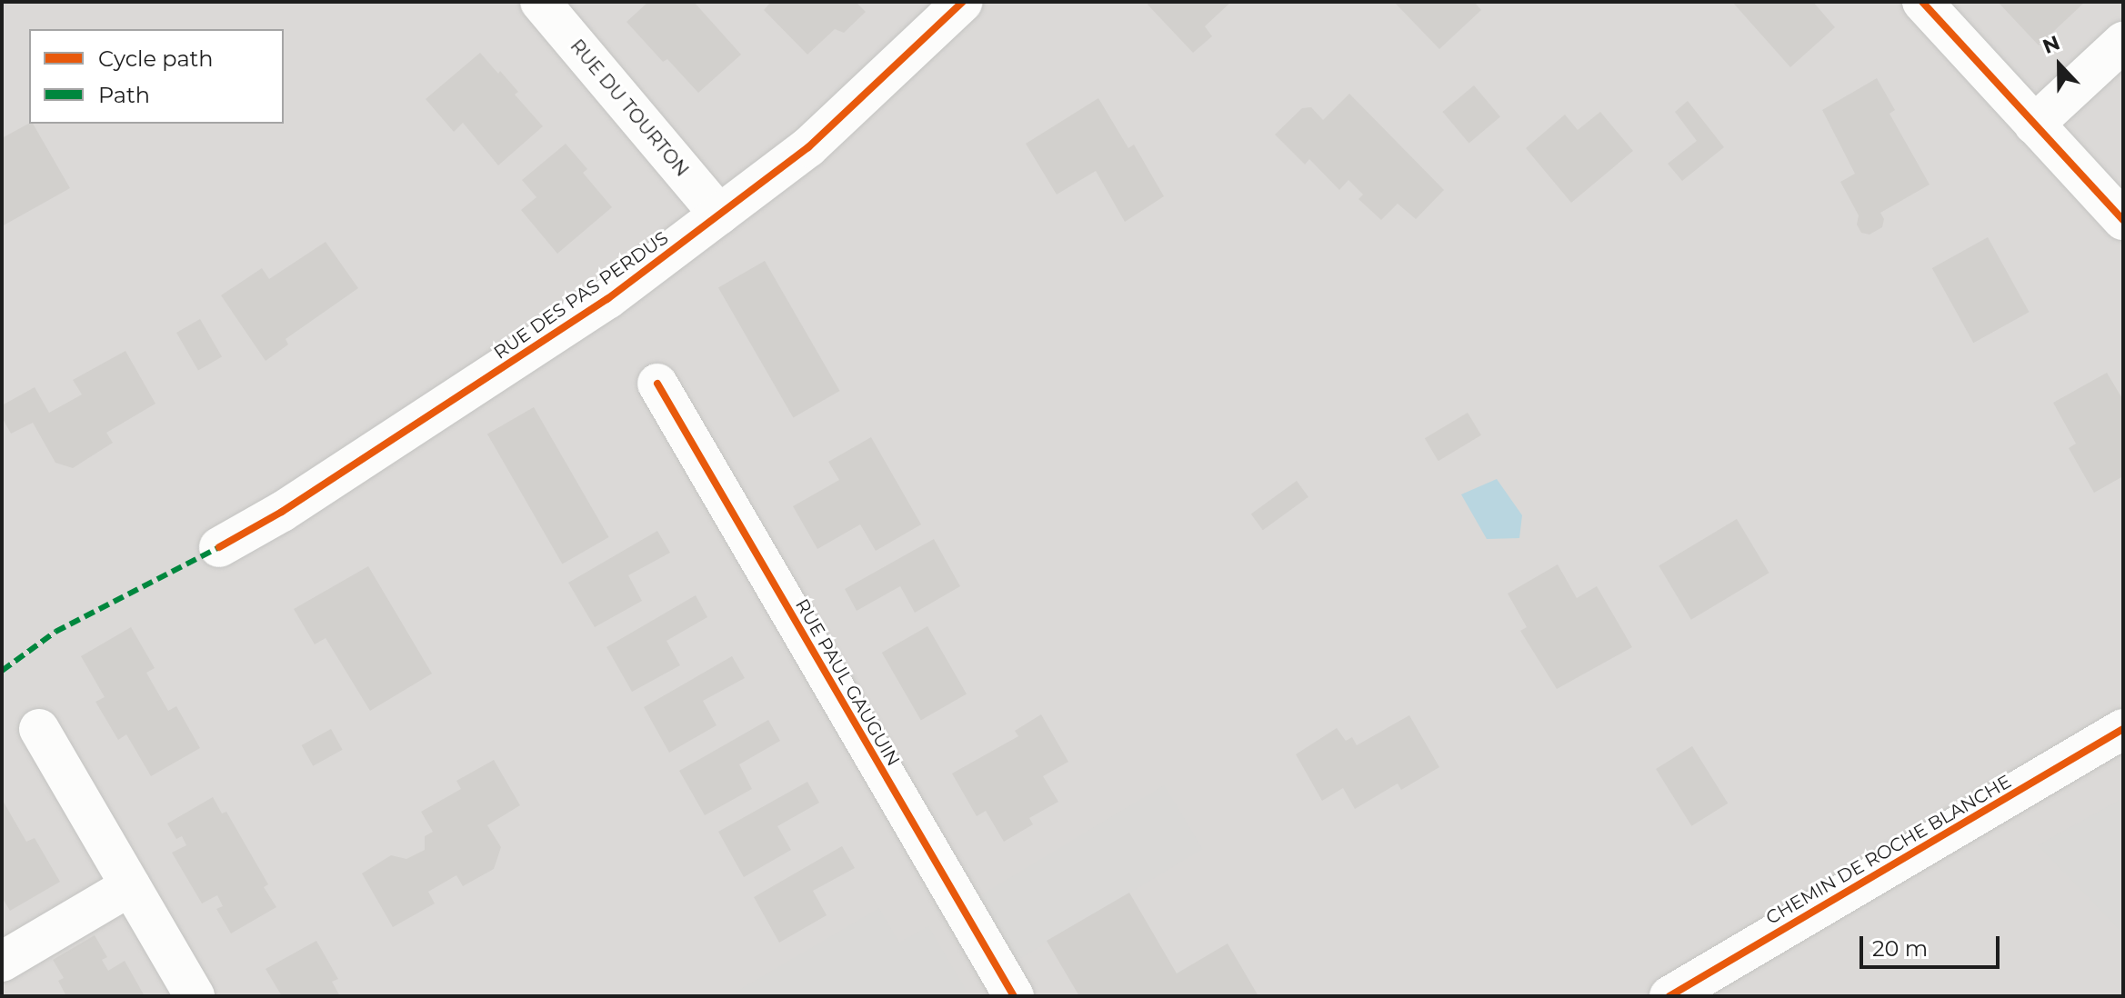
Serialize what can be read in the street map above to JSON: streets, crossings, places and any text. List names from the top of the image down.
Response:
{
  "streets": {
    "street": [
      "RUE DU TOURTON",
      "RUE DES PAS PERDUS",
      "RUE PAUL GAUGUIN",
      "CHEMIN DE ROCHE BLANCHE"
    ]
  },
  "crossings": [
    ["RUE DU TOURTON", "RUE DES PAS PERDUS"]
  ],
  "legend": ["Cycle path", "Path"],
  "scale_bar": "20 m",
  "north": "top"
}
